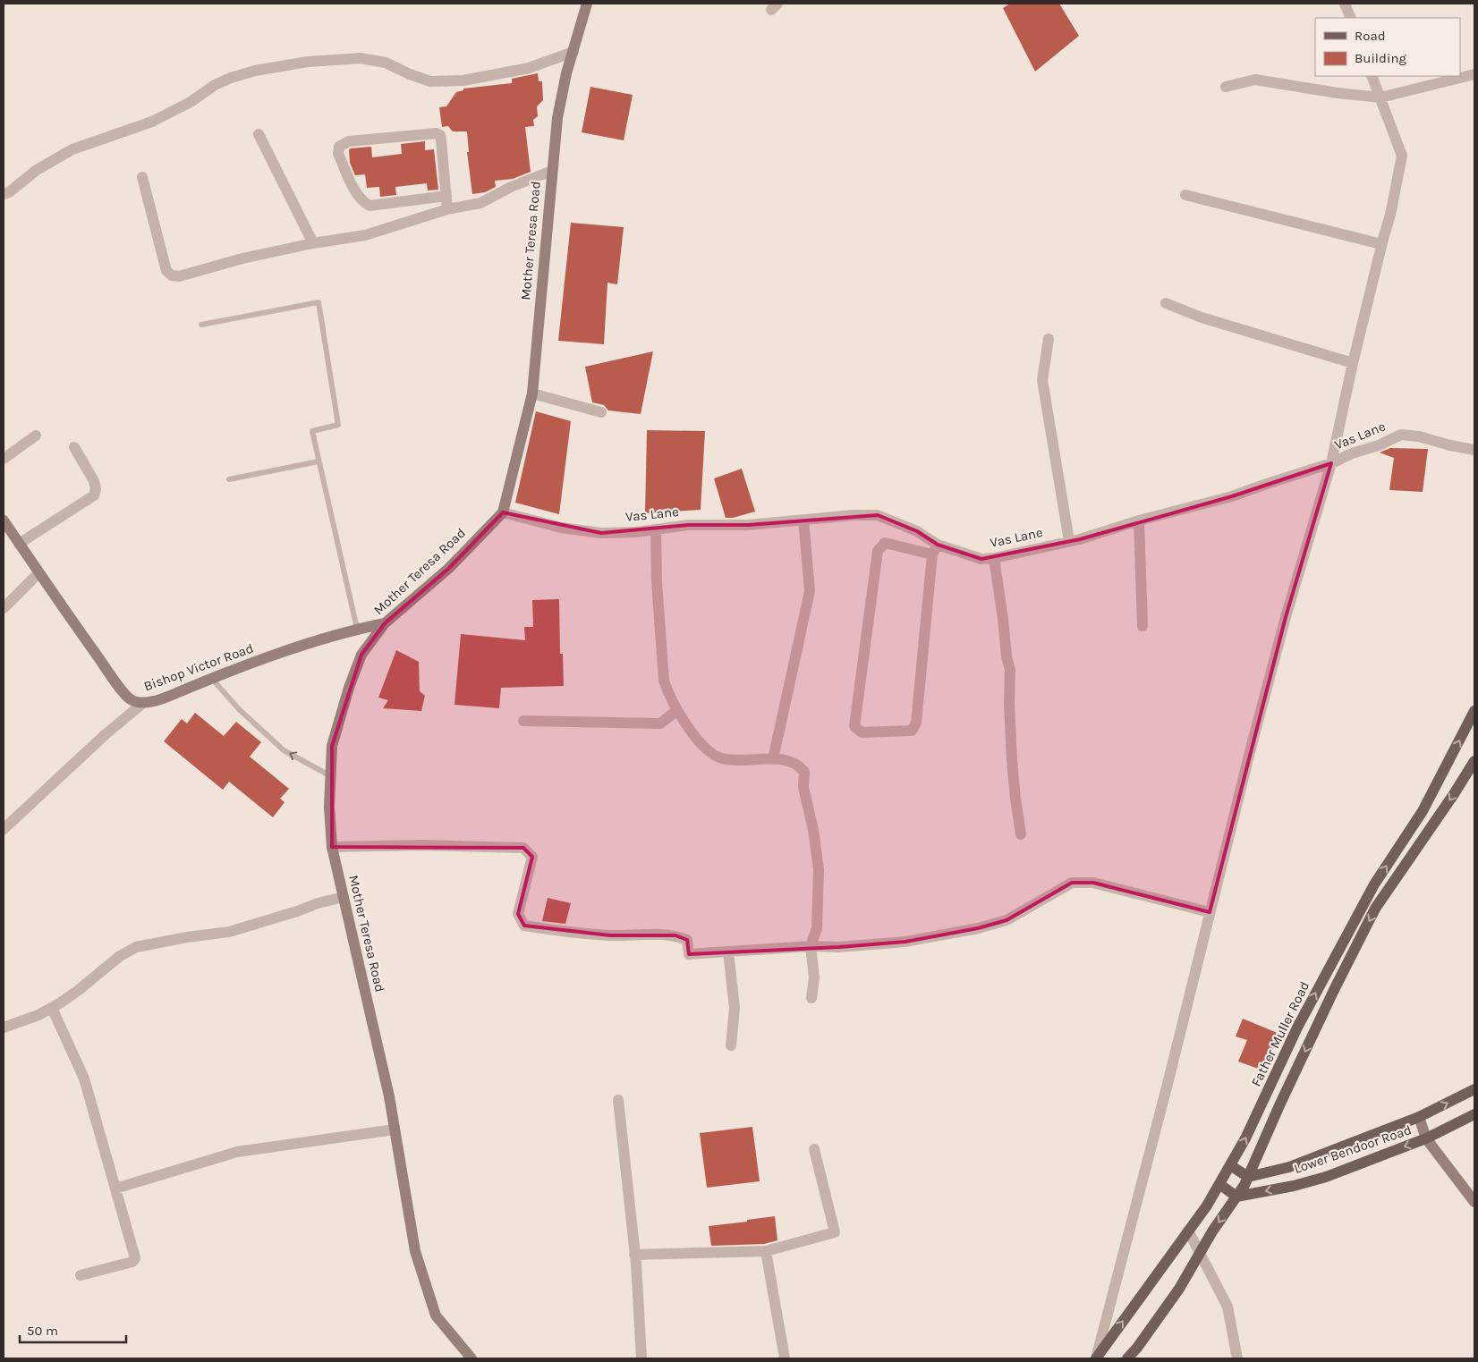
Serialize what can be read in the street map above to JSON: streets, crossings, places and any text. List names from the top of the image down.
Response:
{
  "streets": {
    "main road": [
      "Mother Teresa Road",
      "Bishop Victor Road",
      "Father Muller Road",
      "Lower Bendoor Road"
    ],
    "street": ["Vas Lane"]
  },
  "crossings": [
    ["Mother Teresa Road", "Vas Lane"],
    ["Mother Teresa Road", "Bishop Victor Road"]
  ],
  "legend": ["Road", "Building"],
  "scale_bar": "50 m"
}
